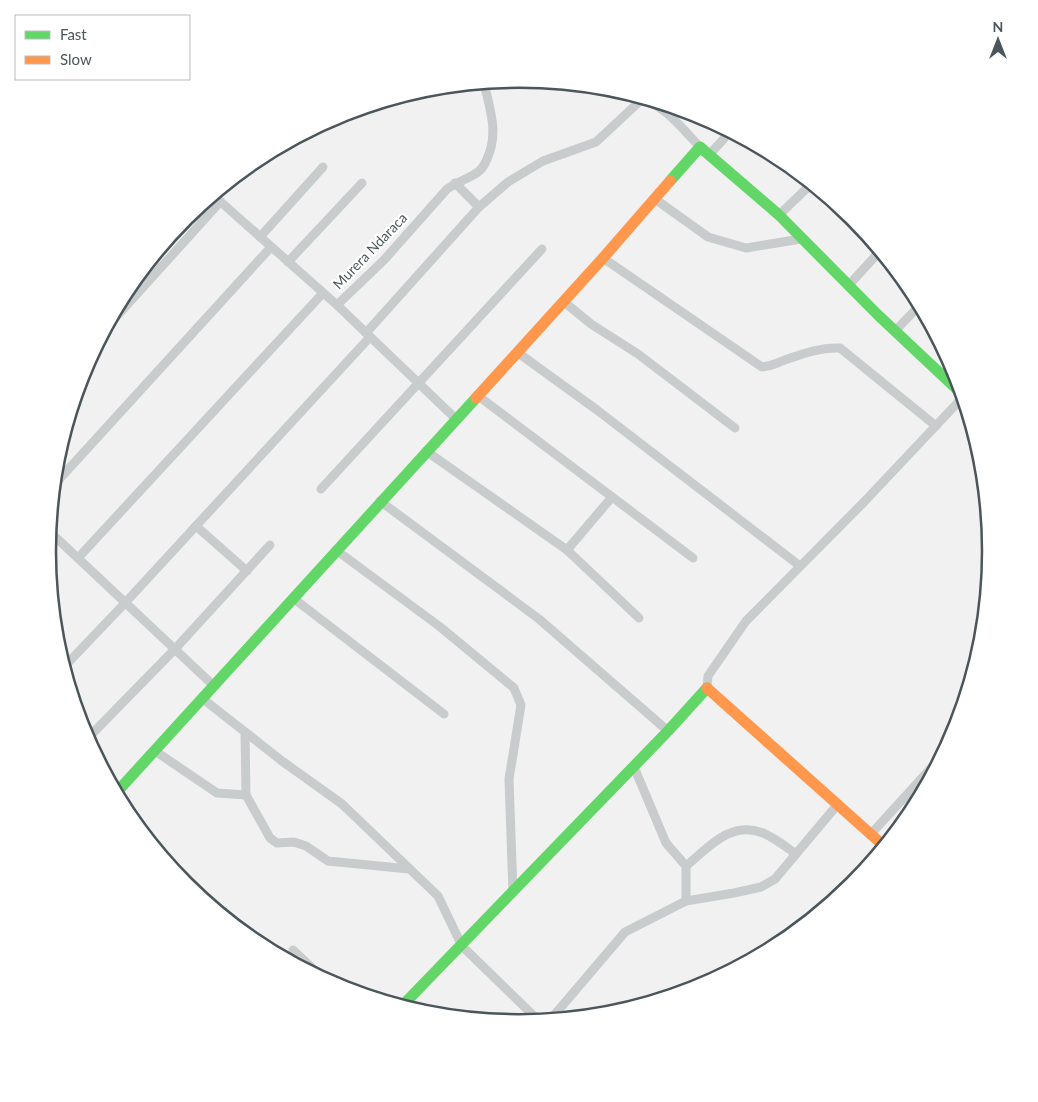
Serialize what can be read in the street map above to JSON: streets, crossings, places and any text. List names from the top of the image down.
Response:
{
  "streets": {
    "street": ["Murera Ndaraca"]
  },
  "legend": ["Fast", "Slow"],
  "north": "top"
}
